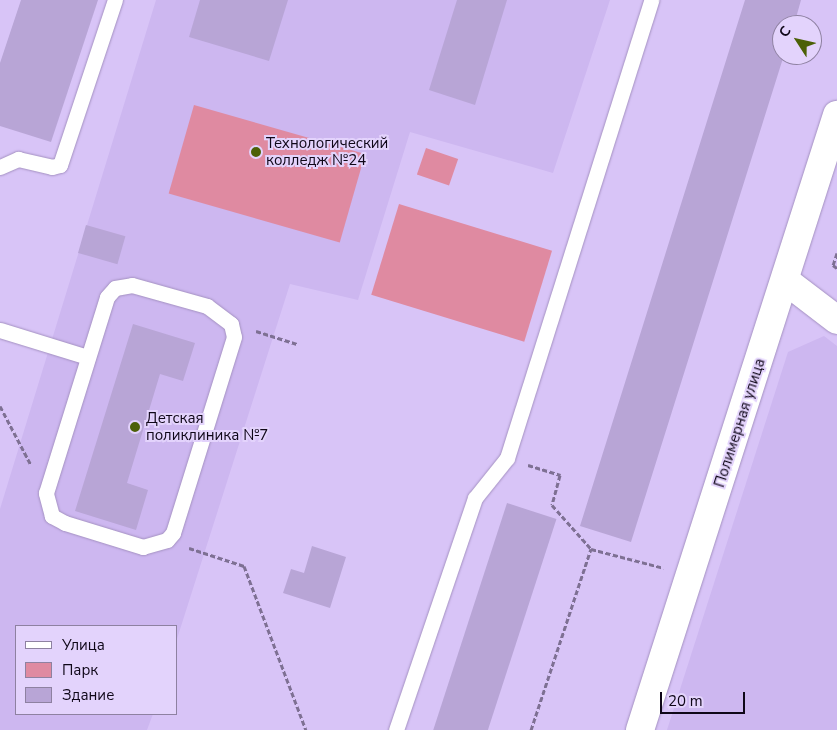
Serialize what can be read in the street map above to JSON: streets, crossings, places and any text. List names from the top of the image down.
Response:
{
  "streets": {
    "street": ["Полимерная улица"]
  },
  "places": ["Технологический колледж №24", "Детская поликлиника №7"],
  "legend": ["Улица", "Парк", "Здание"],
  "scale_bar": "20 m",
  "north": "top left"
}
